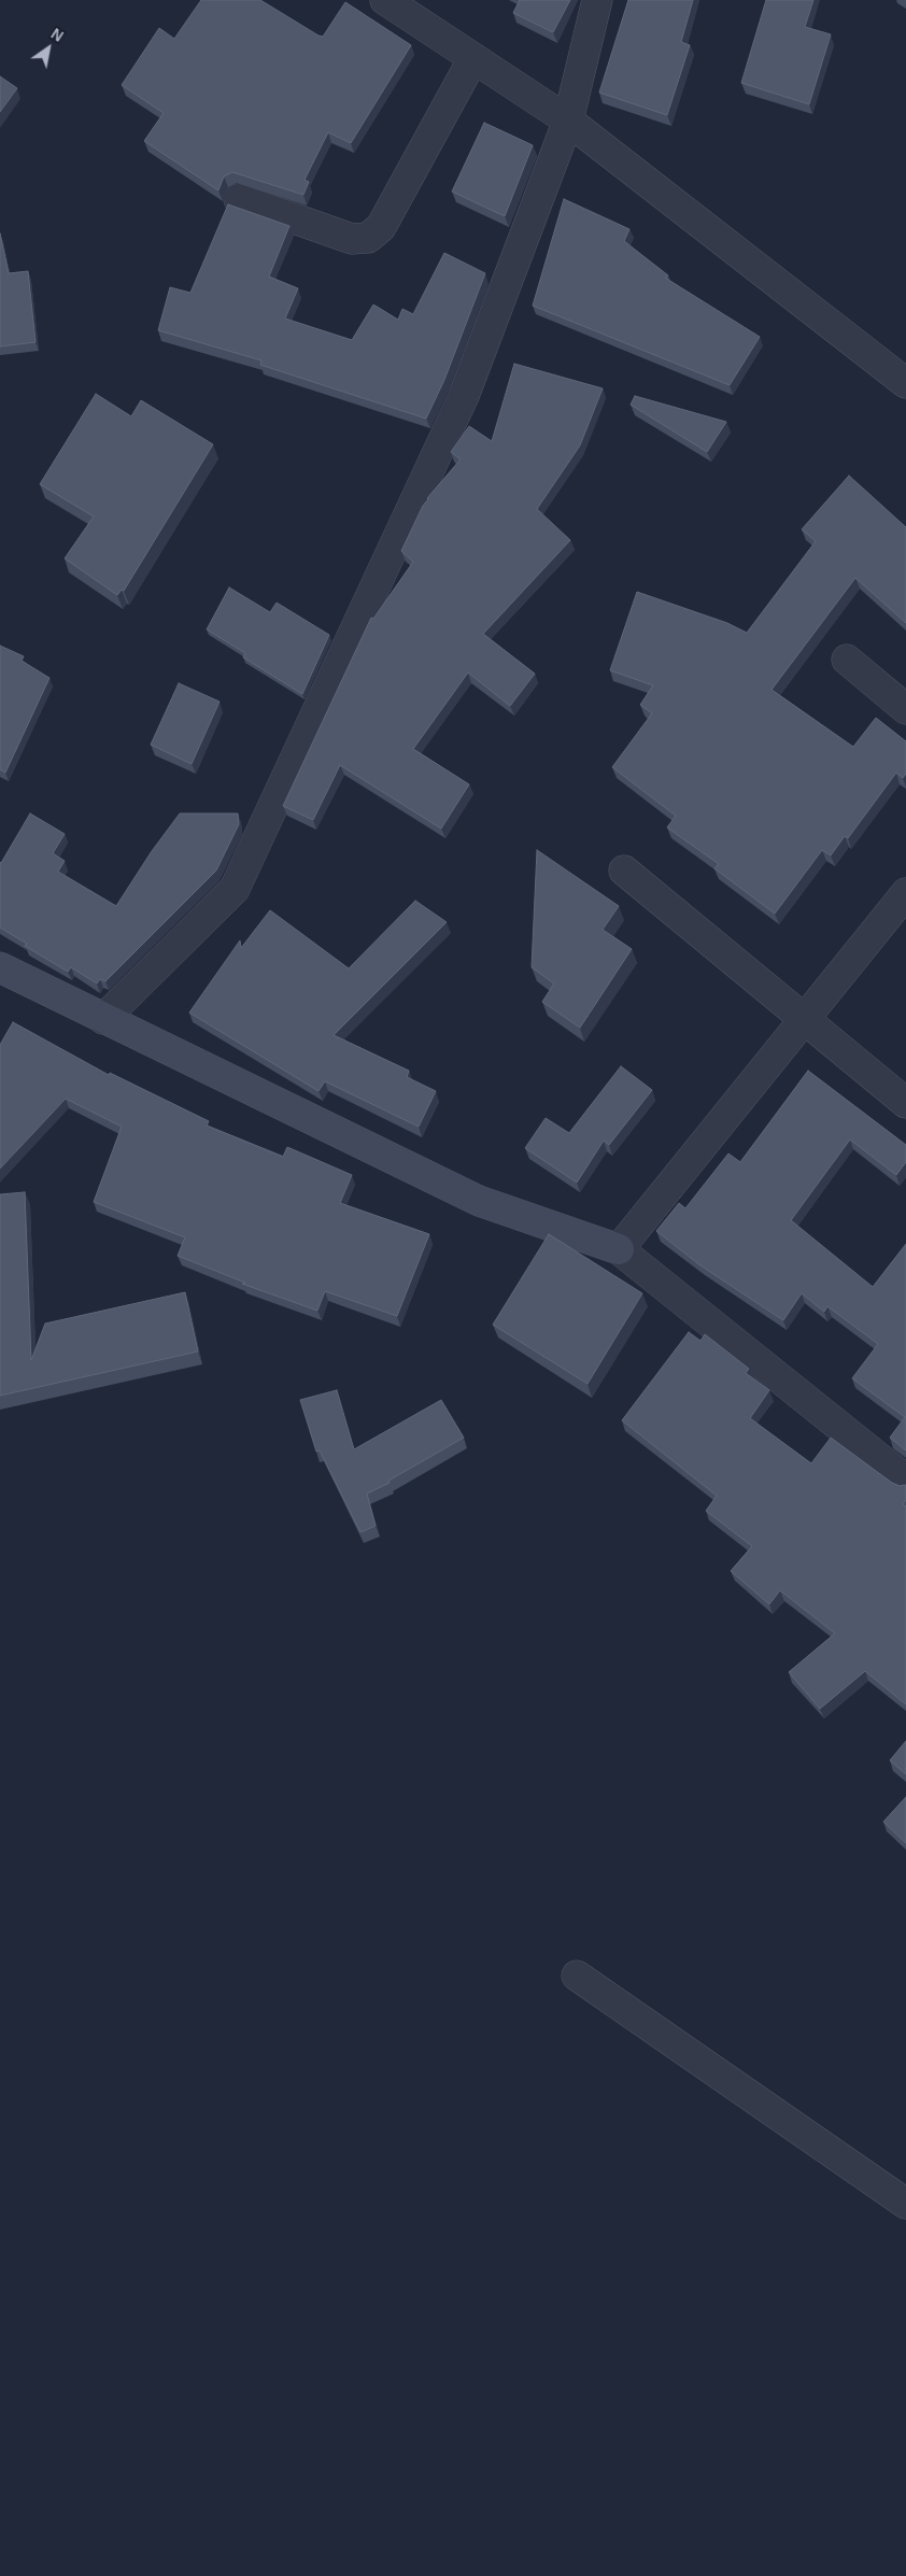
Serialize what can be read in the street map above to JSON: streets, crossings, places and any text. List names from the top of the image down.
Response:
{
  "north": "top right"
}
